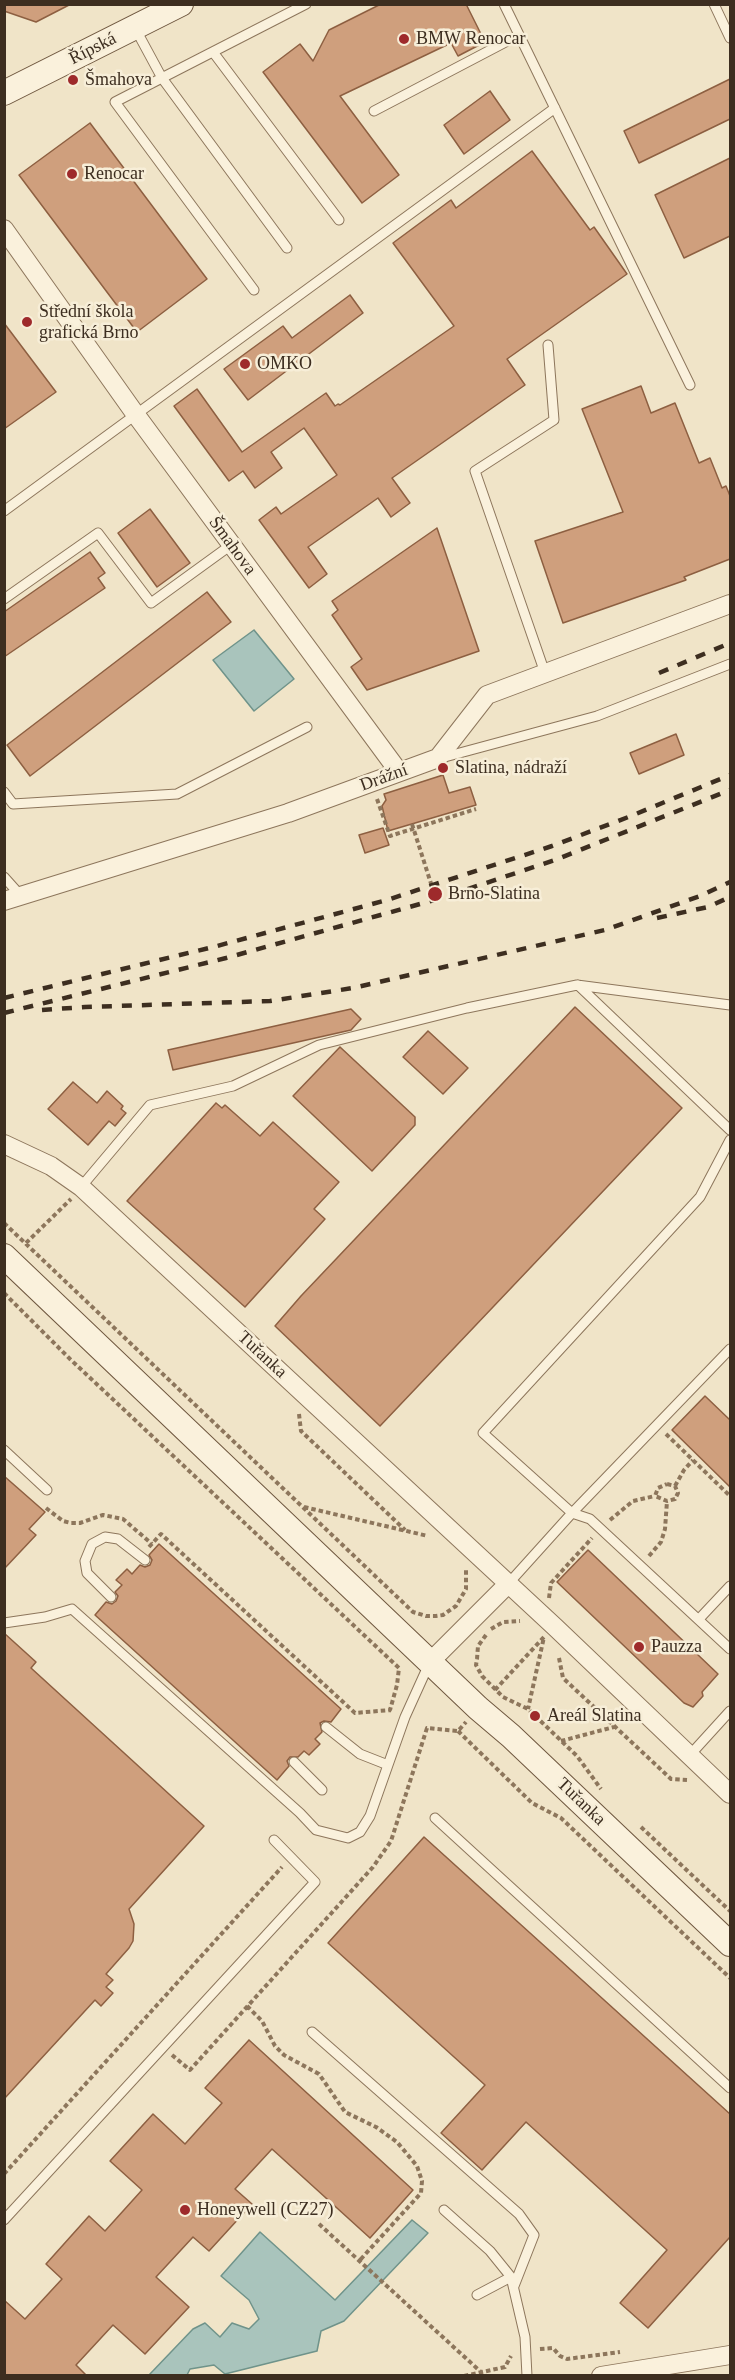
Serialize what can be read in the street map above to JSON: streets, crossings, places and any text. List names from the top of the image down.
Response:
{
  "streets": {
    "street": [
      "Řípská",
      "Šmahova",
      "Drážní",
      "Tuřanka"
    ]
  },
  "crossings": [
    ["Šmahova", "Drážní"]
  ],
  "places": [
    "BMW Renocar",
    "Šmahova",
    "Renocar",
    "Střední škola grafická Brno",
    "OMKO",
    "Slatina, nádraží",
    "Brno-Slatina",
    "Pauzza",
    "Areál Slatina",
    "Honeywell (CZ27)"
  ]
}
